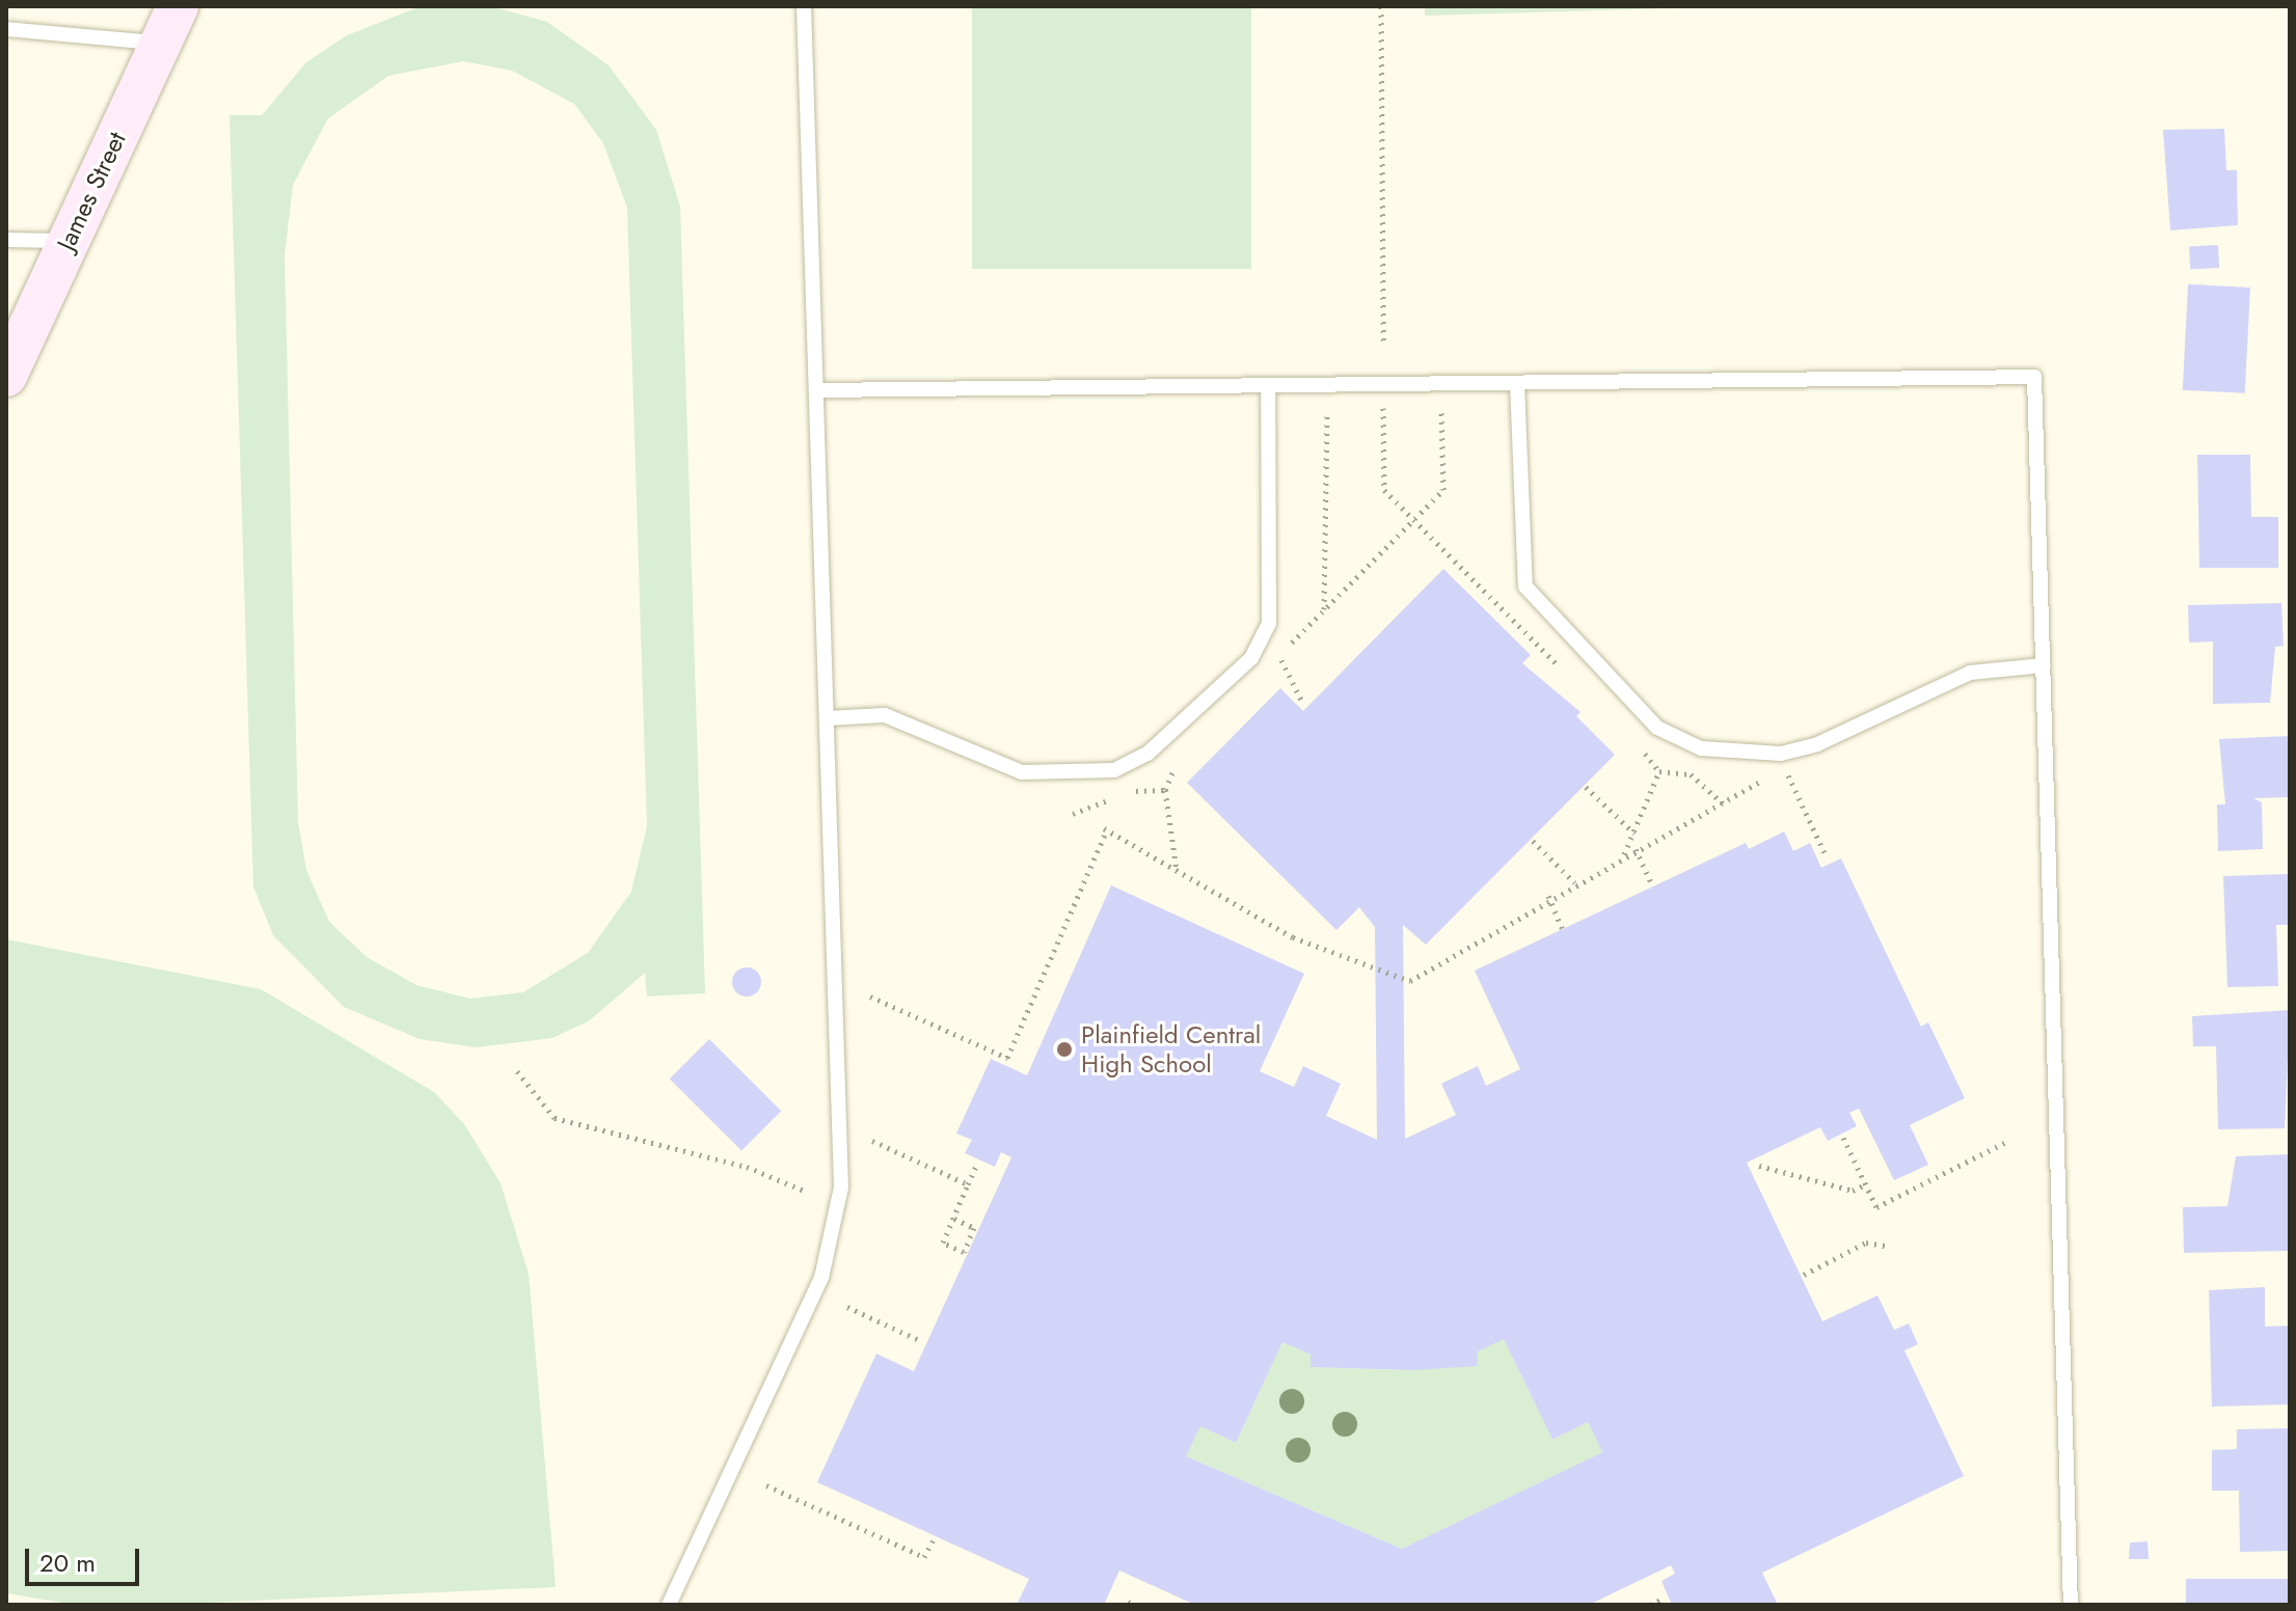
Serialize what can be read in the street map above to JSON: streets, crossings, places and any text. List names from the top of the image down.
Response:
{
  "streets": {
    "street": ["James Street"]
  },
  "places": ["Plainfield Central High School"],
  "scale_bar": "20 m"
}
